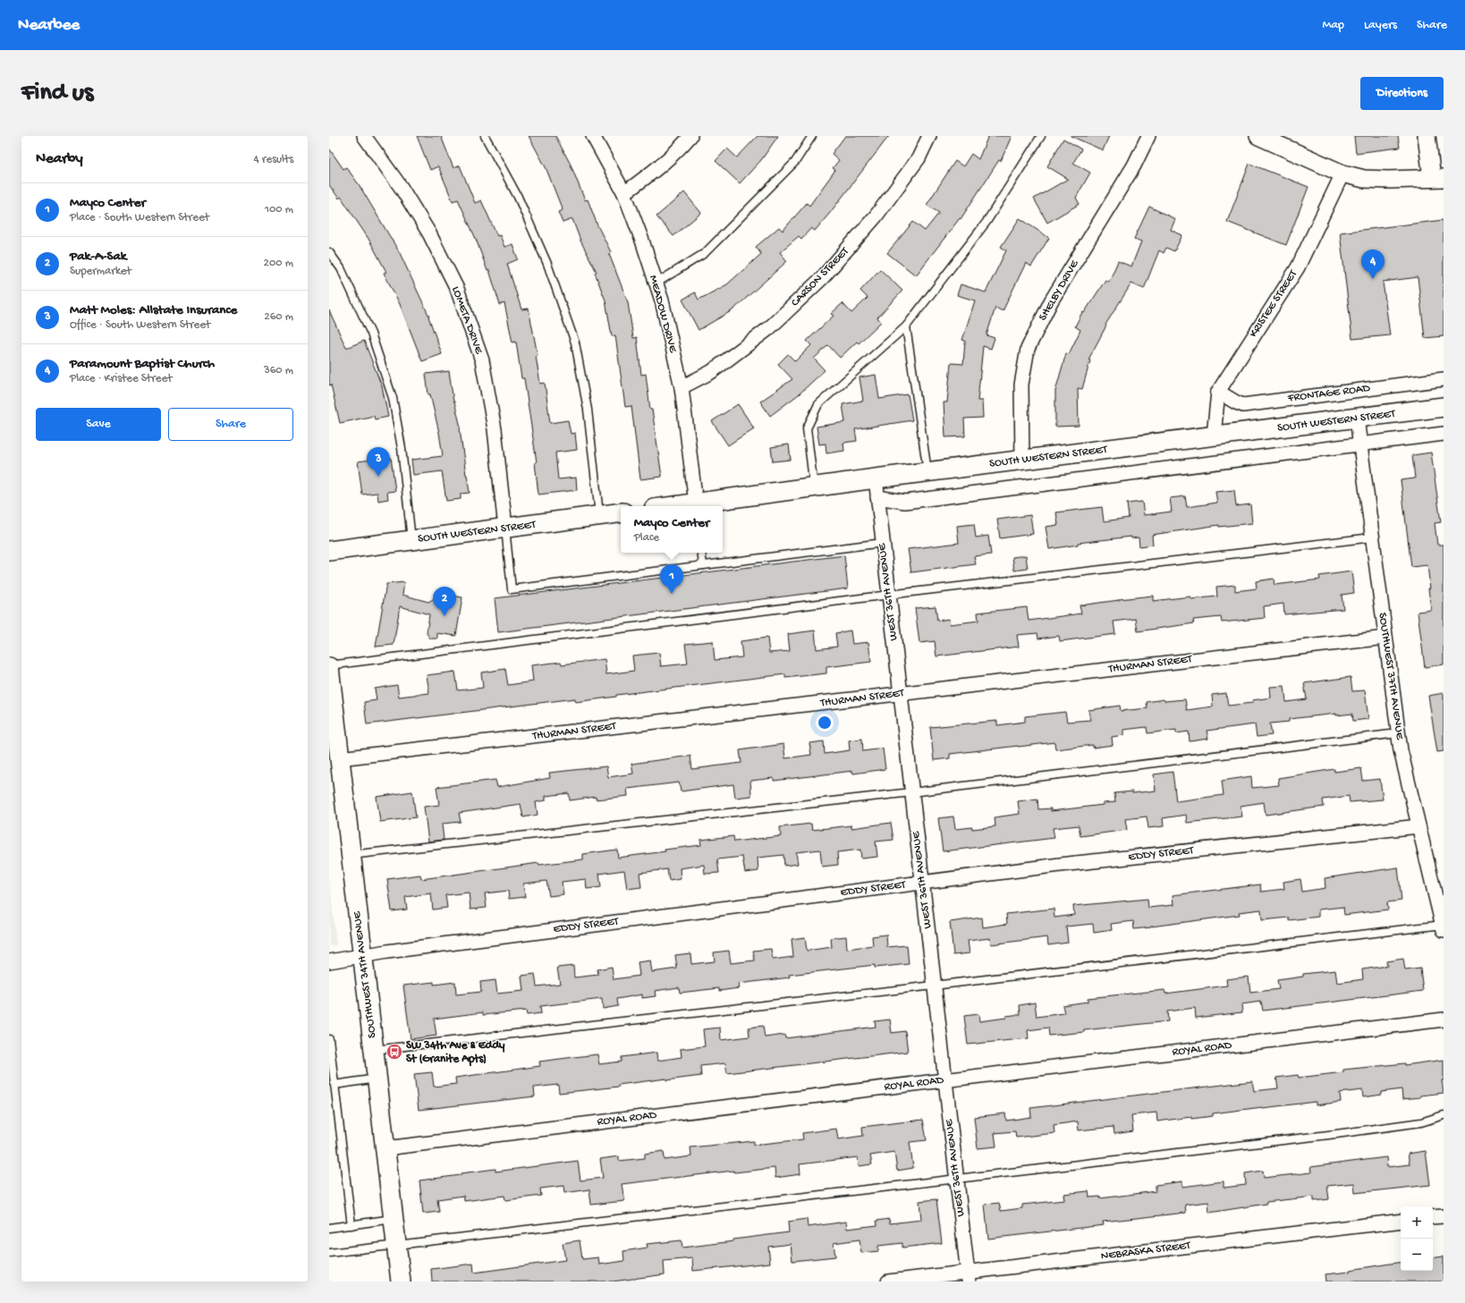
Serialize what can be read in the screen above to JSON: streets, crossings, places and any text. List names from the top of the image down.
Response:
{
  "streets": {
    "main road": ["SOUTH WESTERN STREET", "SOUTHWEST 34TH AVENUE"],
    "street": [
      "CARSON STREET",
      "SHELBY DRIVE",
      "KRISTEE STREET",
      "MEADOW DRIVE",
      "LOMETA DRIVE",
      "FRONTAGE ROAD",
      "WEST 36TH AVENUE",
      "THURMAN STREET",
      "SOUTHWEST 37TH AVENUE",
      "EDDY STREET",
      "ROYAL ROAD",
      "NEBRASKA STREET"
    ]
  },
  "crossings": [
    ["CARSON STREET", "MEADOW DRIVE"],
    ["SHELBY DRIVE", "SOUTH WESTERN STREET"],
    ["KRISTEE STREET", "FRONTAGE ROAD"],
    ["KRISTEE STREET", "SOUTH WESTERN STREET"],
    ["MEADOW DRIVE", "SOUTH WESTERN STREET"],
    ["LOMETA DRIVE", "SOUTH WESTERN STREET"],
    ["SOUTH WESTERN STREET", "WEST 36TH AVENUE"],
    ["SOUTH WESTERN STREET", "SOUTHWEST 37TH AVENUE"],
    ["WEST 36TH AVENUE", "THURMAN STREET"],
    ["WEST 36TH AVENUE", "EDDY STREET"],
    ["WEST 36TH AVENUE", "ROYAL ROAD"],
    ["WEST 36TH AVENUE", "NEBRASKA STREET"],
    ["THURMAN STREET", "SOUTHWEST 37TH AVENUE"],
    ["THURMAN STREET", "SOUTHWEST 34TH AVENUE"],
    ["SOUTHWEST 37TH AVENUE", "EDDY STREET"],
    ["EDDY STREET", "SOUTHWEST 34TH AVENUE"],
    ["SOUTHWEST 34TH AVENUE", "ROYAL ROAD"]
  ],
  "places": {
    "bus stop": ["SW 34th Ave & Eddy St (Granite Apts)"]
  },
  "page": {
    "header": "Nearbee",
    "nav": ["Map", "Layers", "Share"],
    "buttons": [
      "Directions",
      ["Save", "Share"]
    ],
    "title": "Find us",
    "heading": ["Nearby", "4 results"],
    "list": [
      {
        "mark": "1",
        "name": "Mayco Center",
        "note": "Place · South Western Street",
        "value": "100 m"
      },
      {
        "mark": "2",
        "name": "Pak-A-Sak",
        "note": "Supermarket",
        "value": "200 m"
      },
      {
        "mark": "3",
        "name": "Matt Moles: Allstate Insurance",
        "note": "Office · South Western Street",
        "value": "260 m"
      },
      {
        "mark": "4",
        "name": "Paramount Baptist Church",
        "note": "Place · Kristee Street",
        "value": "360 m"
      }
    ],
    "pins": [
      "4",
      "3",
      "1",
      "2"
    ],
    "popup": ["Mayco Center", "Place"],
    "map_buttons": ["+", "−"]
  }
}
